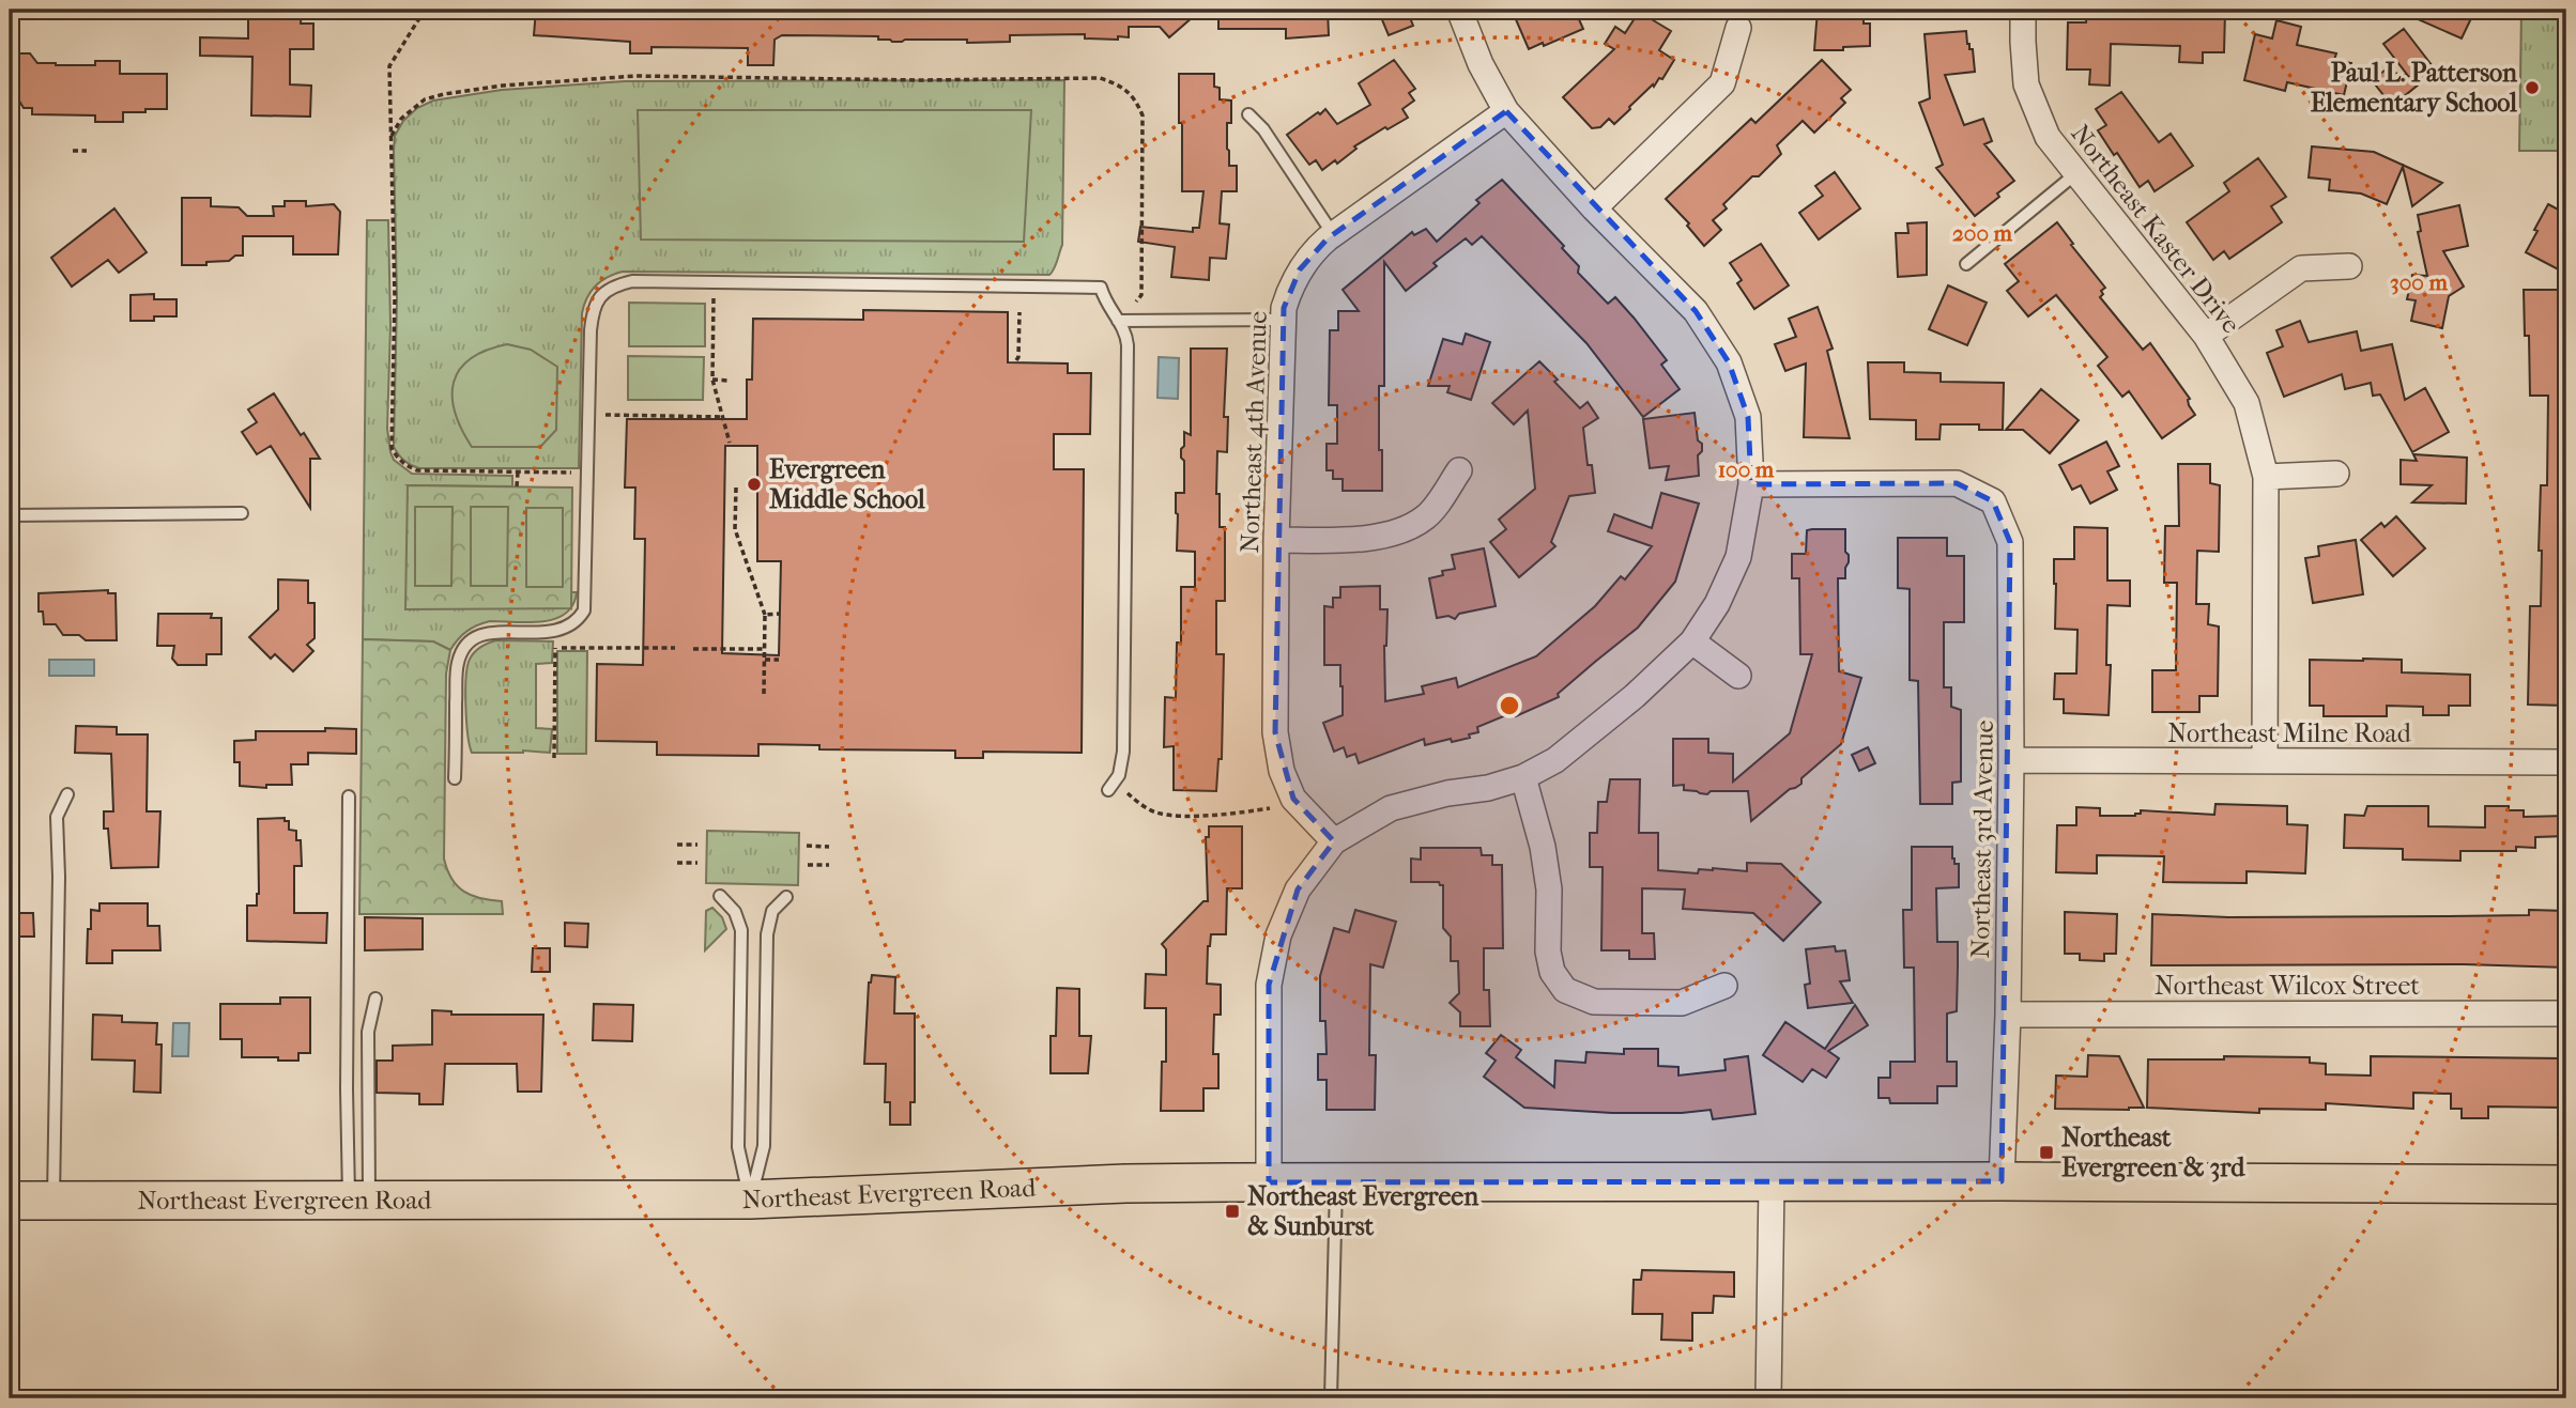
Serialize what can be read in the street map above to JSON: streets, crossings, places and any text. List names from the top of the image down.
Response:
{
  "streets": {
    "main road": ["Northeast Evergreen Road"],
    "street": [
      "Northeast Kaster Drive",
      "Northeast 4th Avenue",
      "Northeast Milne Road",
      "Northeast 3rd Avenue",
      "Northeast Wilcox Street"
    ]
  },
  "crossings": [
    ["Northeast Kaster Drive", "Northeast Milne Road"],
    ["Northeast Milne Road", "Northeast 3rd Avenue"],
    ["Northeast 3rd Avenue", "Northeast Wilcox Street"],
    ["Northeast 3rd Avenue", "Northeast Evergreen Road"]
  ],
  "places": {
    "other": ["Paul L. Patterson Elementary School", "Evergreen Middle School"],
    "transit": ["Northeast Evergreen & 3rd", "Northeast Evergreen & Sunburst"]
  },
  "rings": ["200 m", "300 m", "100 m"]
}
